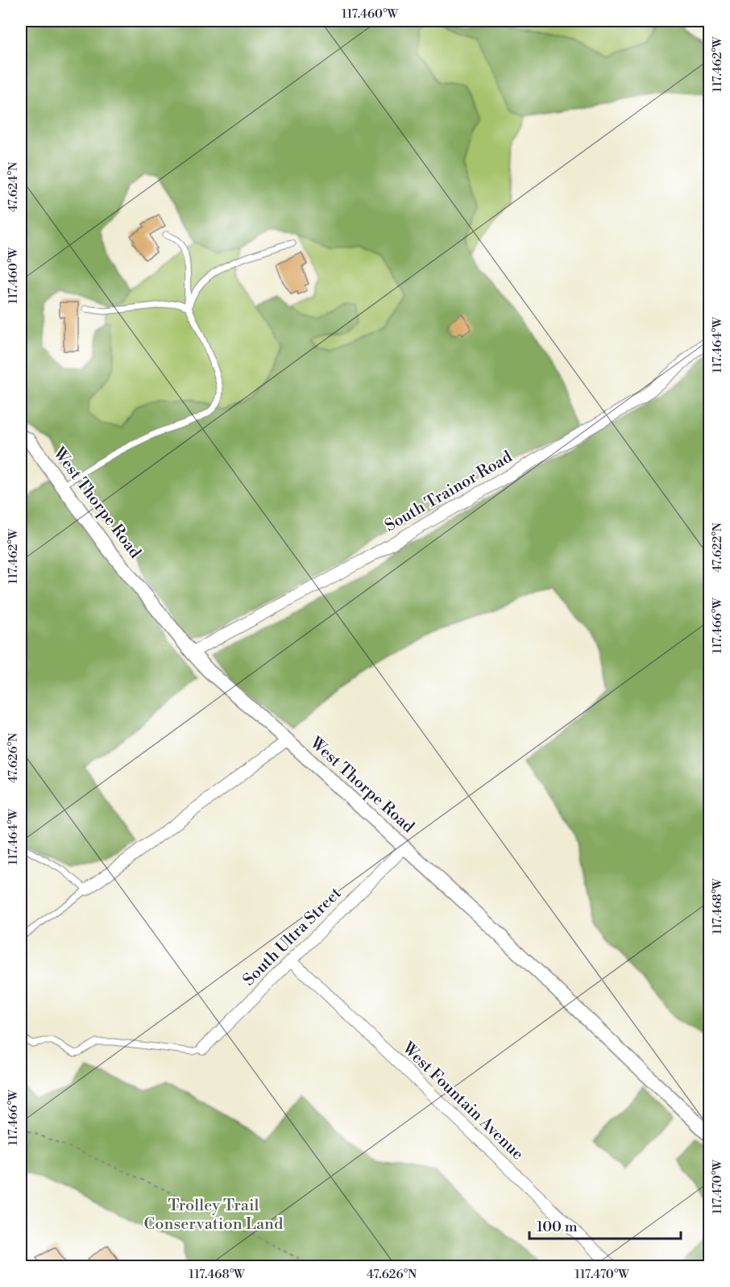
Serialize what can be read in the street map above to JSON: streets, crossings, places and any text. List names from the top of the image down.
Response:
{
  "streets": {
    "street": [
      "South Trainor Road",
      "West Thorpe Road",
      "South Ultra Street",
      "West Fountain Avenue"
    ]
  },
  "crossings": [
    ["South Trainor Road", "West Thorpe Road"],
    ["West Thorpe Road", "South Ultra Street"],
    ["South Ultra Street", "West Fountain Avenue"]
  ],
  "parks": ["Trolley Trail Conservation Land"],
  "scale_bar": "100 m",
  "coordinates": [
    "117.460°W",
    "117.462°W",
    "47.624°N",
    "117.464°W",
    "47.622°N",
    "117.466°W",
    "47.626°N",
    "117.468°W",
    "117.470°W"
  ]
}
